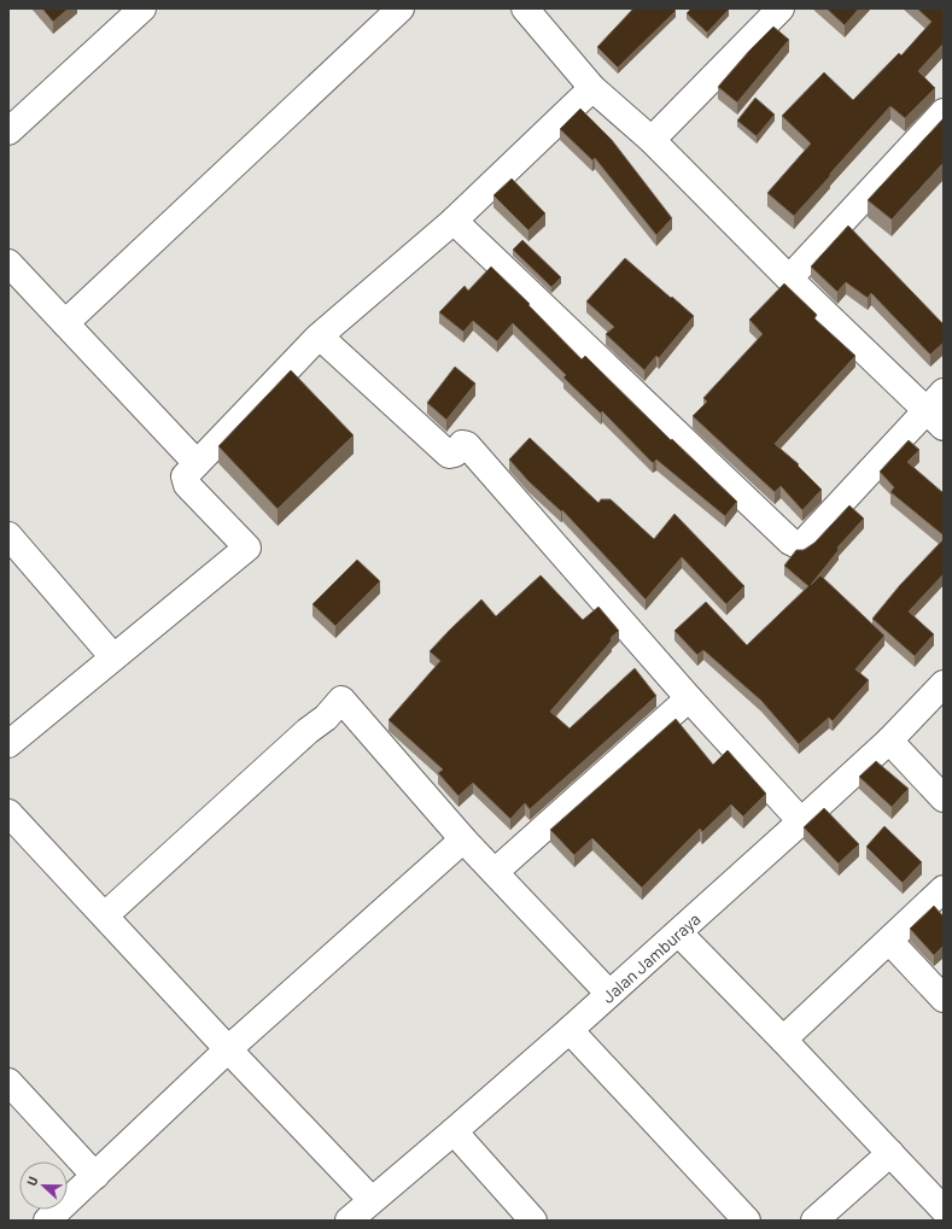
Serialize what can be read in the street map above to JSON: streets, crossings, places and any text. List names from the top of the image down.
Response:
{
  "streets": {
    "street": ["Jalan Jamburaya"]
  },
  "north": "left"
}
